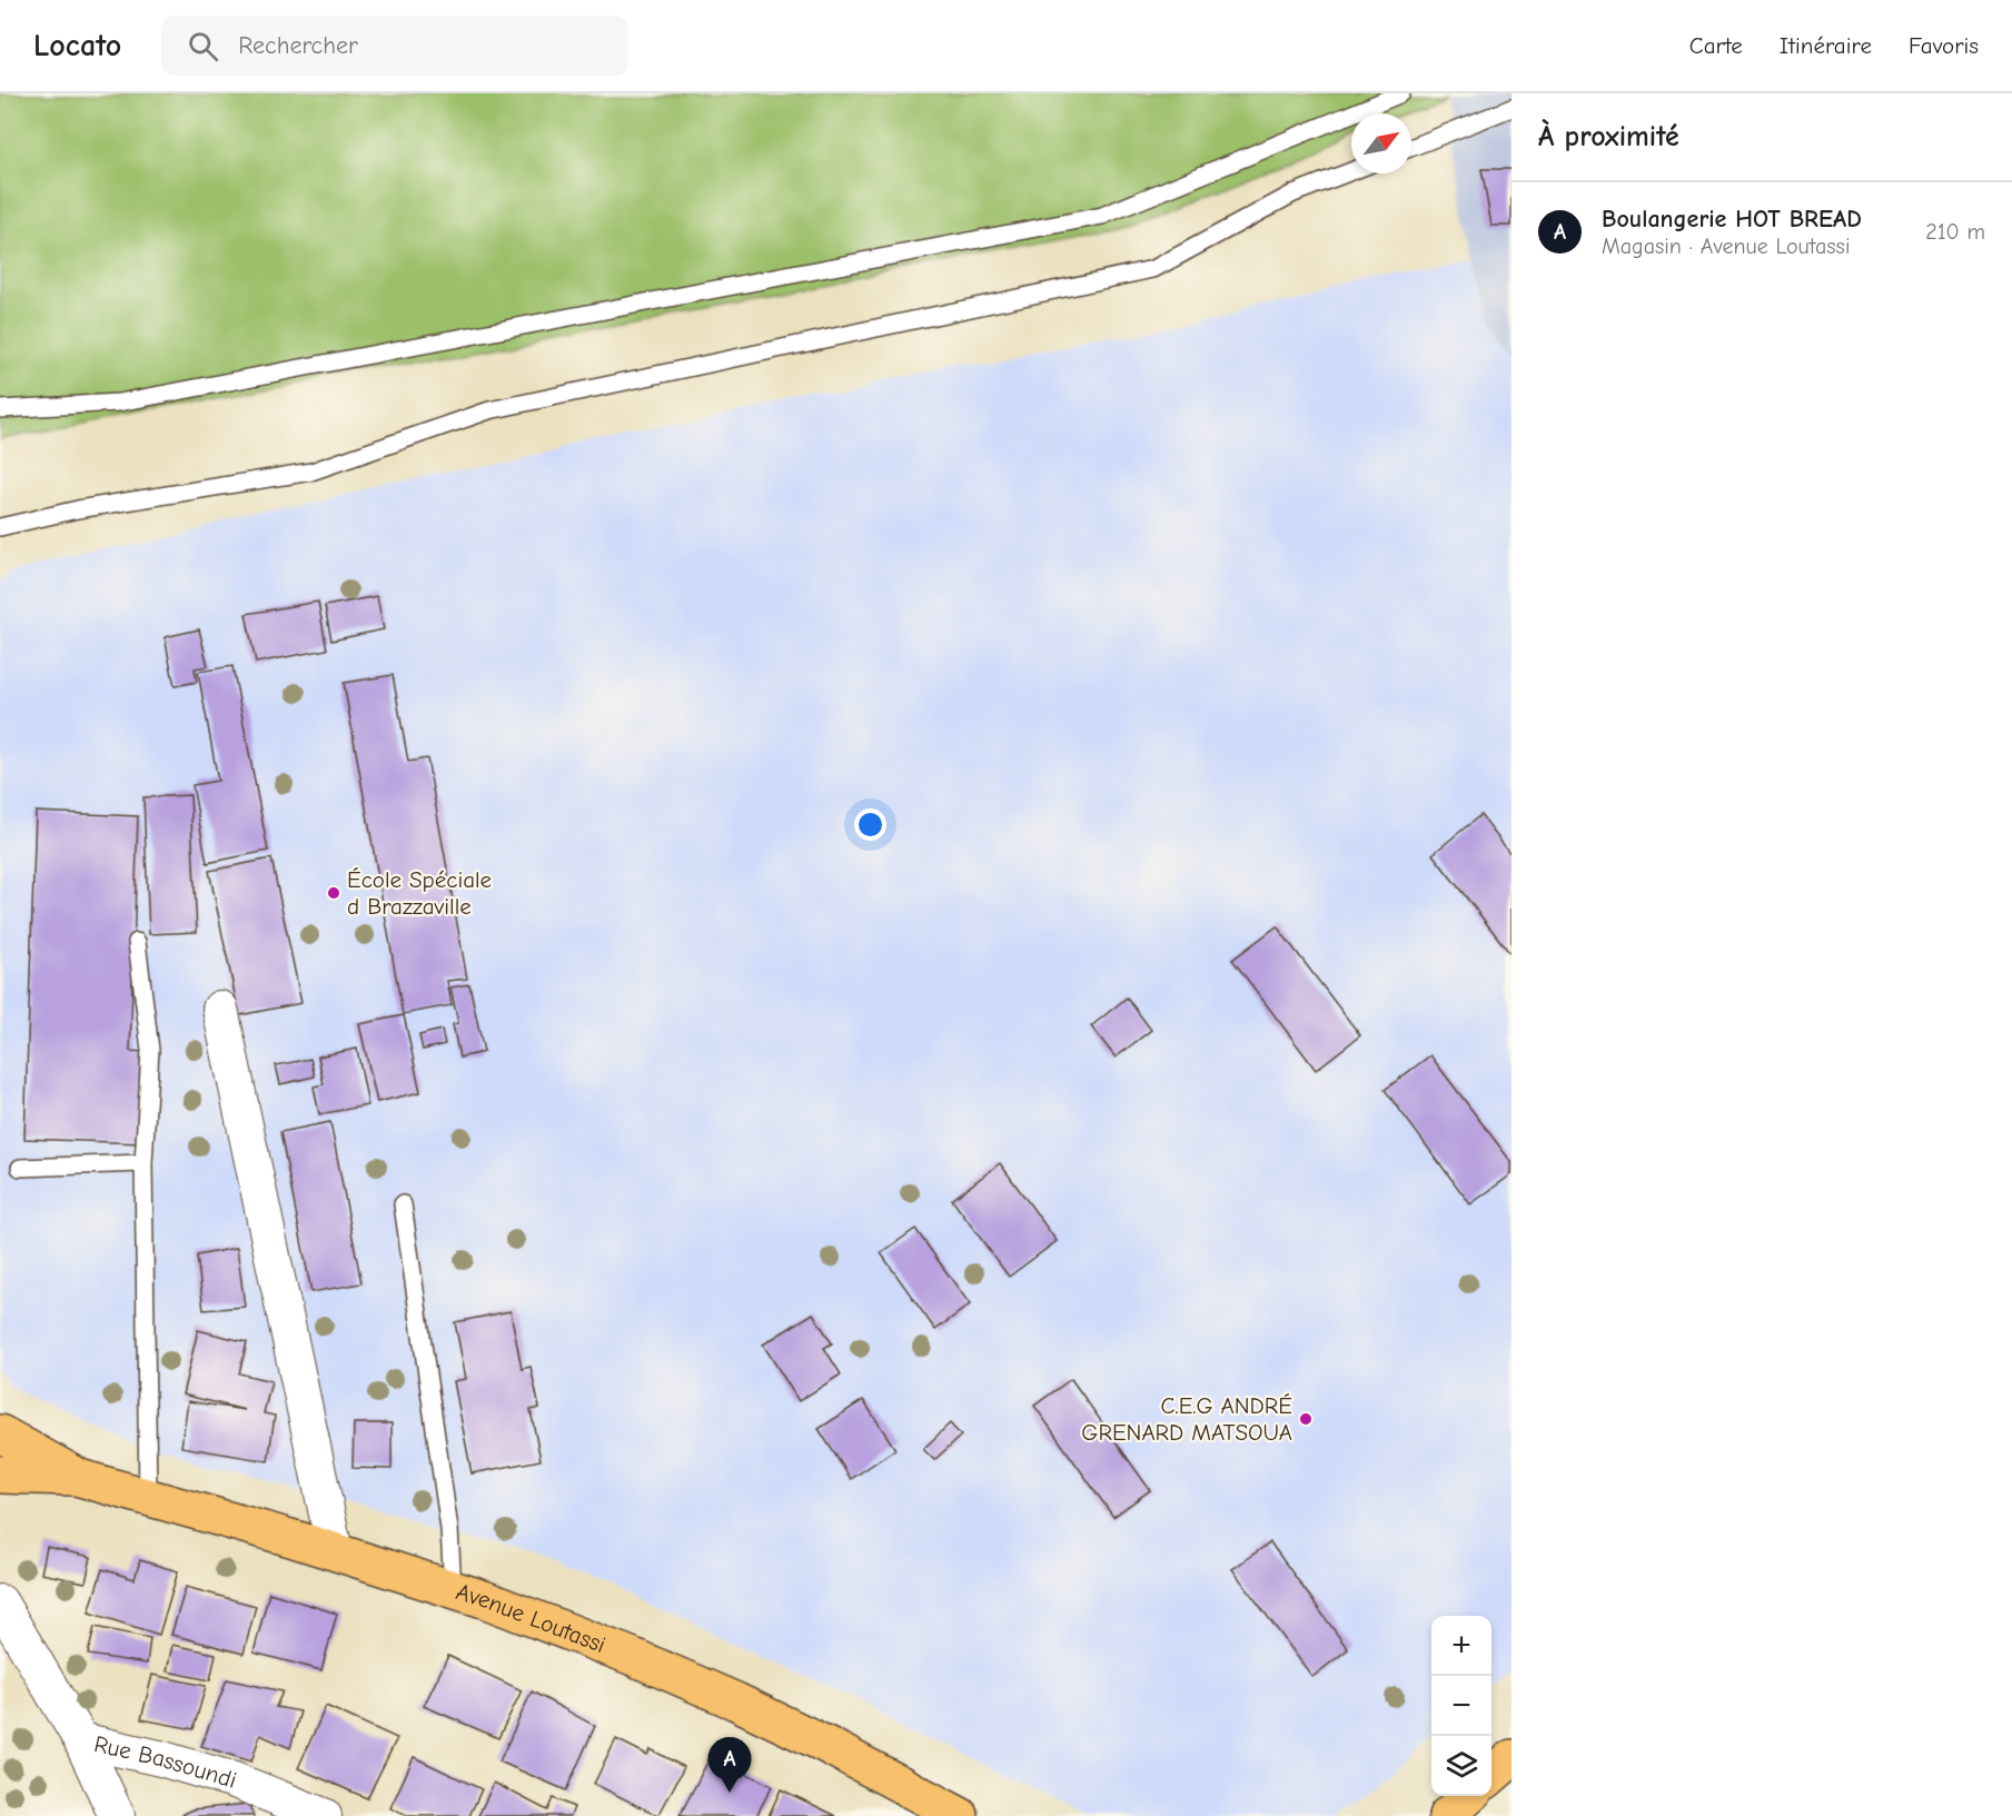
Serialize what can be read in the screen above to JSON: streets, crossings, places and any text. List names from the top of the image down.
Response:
{
  "streets": {
    "main road": ["Avenue Loutassi"],
    "street": ["Rue Bassoundi"]
  },
  "places": ["École Spéciale d Brazzaville", "C.E.G ANDRÉ GRENARD MATSOUA"],
  "north": "top right",
  "page": {
    "header": "Locato",
    "search": "Rechercher",
    "nav": ["Carte", "Itinéraire", "Favoris"],
    "heading": "À proximité",
    "list": [
      {
        "mark": "A",
        "name": "Boulangerie HOT BREAD",
        "note": "Magasin · Avenue Loutassi",
        "value": "210 m"
      }
    ],
    "map_buttons": ["+", "−"],
    "pins": "A"
  }
}
